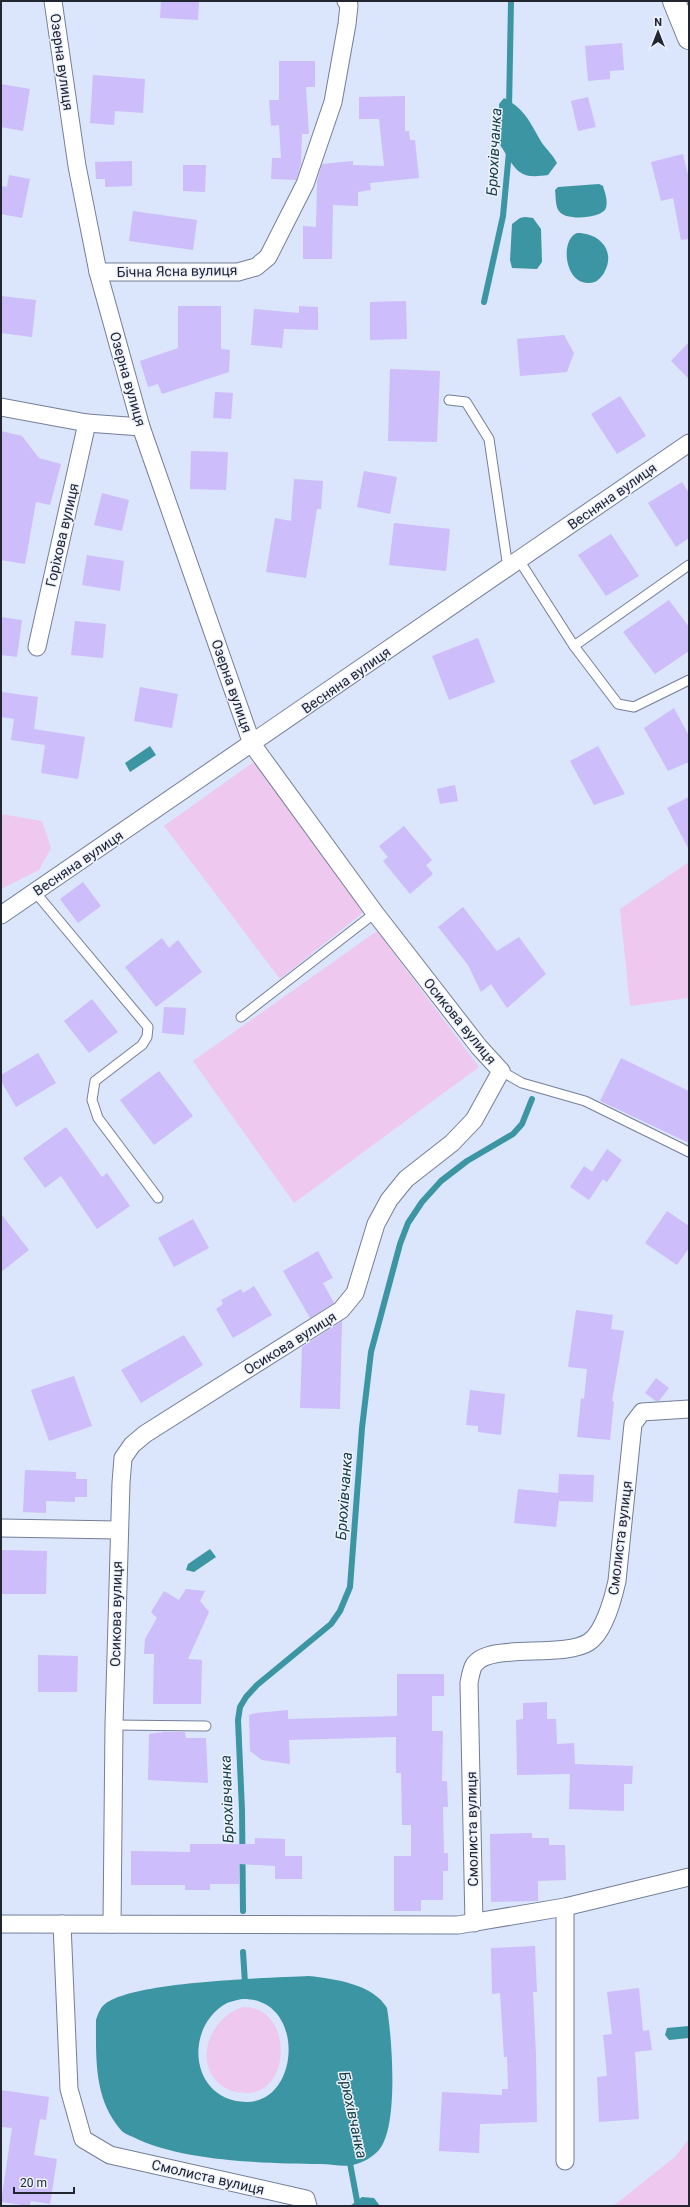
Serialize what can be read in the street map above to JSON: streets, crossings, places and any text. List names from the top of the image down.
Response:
{
  "streets": {
    "street": [
      "Озерна вулиця",
      "Бічна Ясна вулиця",
      "Весняна вулиця",
      "Горіхова вулиця",
      "Осикова вулиця",
      "Смолиста вулиця"
    ]
  },
  "crossings": [
    ["Озерна вулиця", "Бічна Ясна вулиця"],
    ["Озерна вулиця", "Весняна вулиця"],
    ["Озерна вулиця", "Осикова вулиця"],
    ["Весняна вулиця", "Осикова вулиця"]
  ],
  "water": ["Брюхівчанка"],
  "scale_bar": "20 m",
  "north": "top"
}
